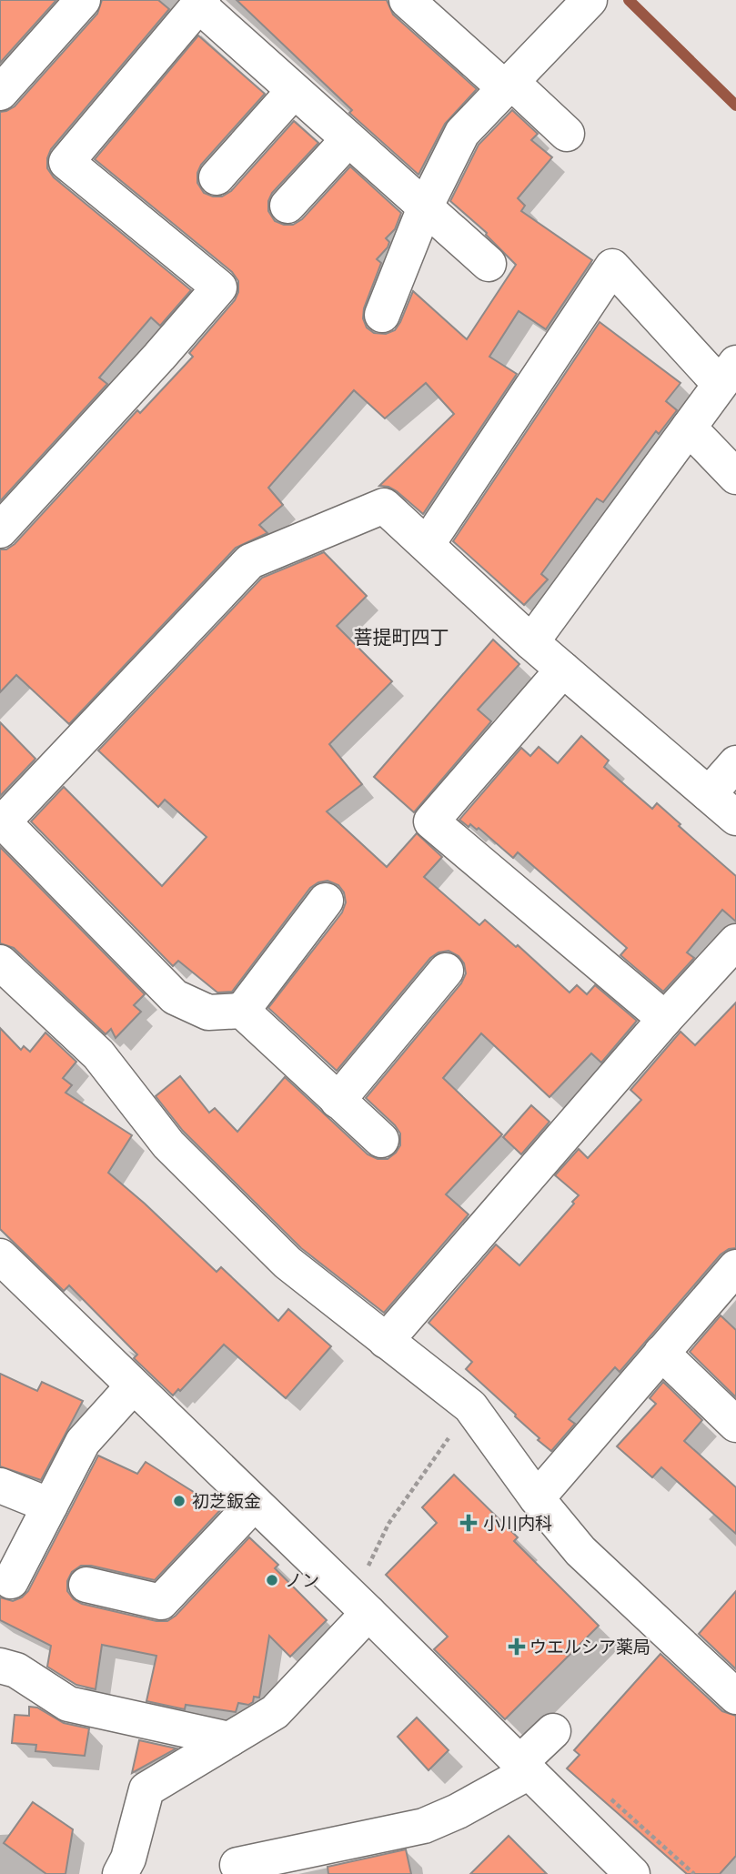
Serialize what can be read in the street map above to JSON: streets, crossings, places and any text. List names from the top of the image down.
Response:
{
  "districts": ["菩提町四丁"],
  "places": {
    "other": ["初芝鈑金", "ノン"],
    "health": ["小川内科", "ウエルシア薬局"]
  }
}
